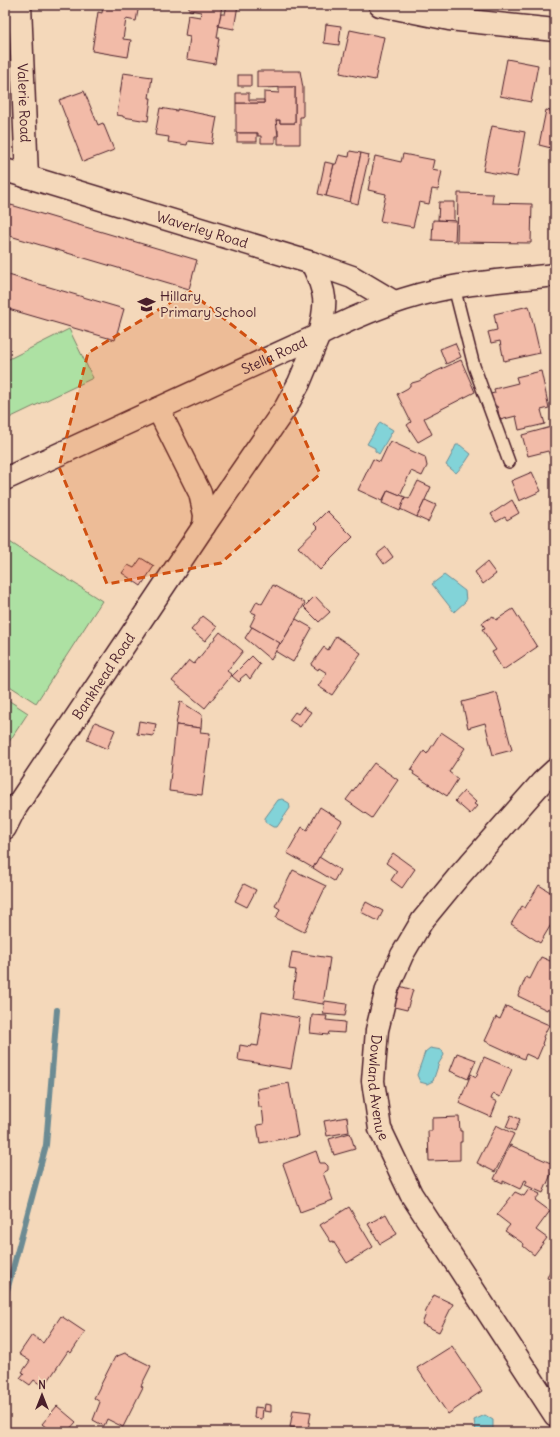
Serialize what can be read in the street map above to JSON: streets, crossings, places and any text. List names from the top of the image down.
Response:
{
  "streets": {
    "street": [
      "Valerie Road",
      "Waverley Road",
      "Stella Road",
      "Bankhead Road",
      "Dowland Avenue"
    ]
  },
  "crossings": [
    ["Valerie Road", "Waverley Road"],
    ["Waverley Road", "Stella Road"],
    ["Waverley Road", "Bankhead Road"],
    ["Stella Road", "Bankhead Road"]
  ],
  "places": {
    "school or university": ["Hillary Primary School"]
  },
  "north": "top"
}
